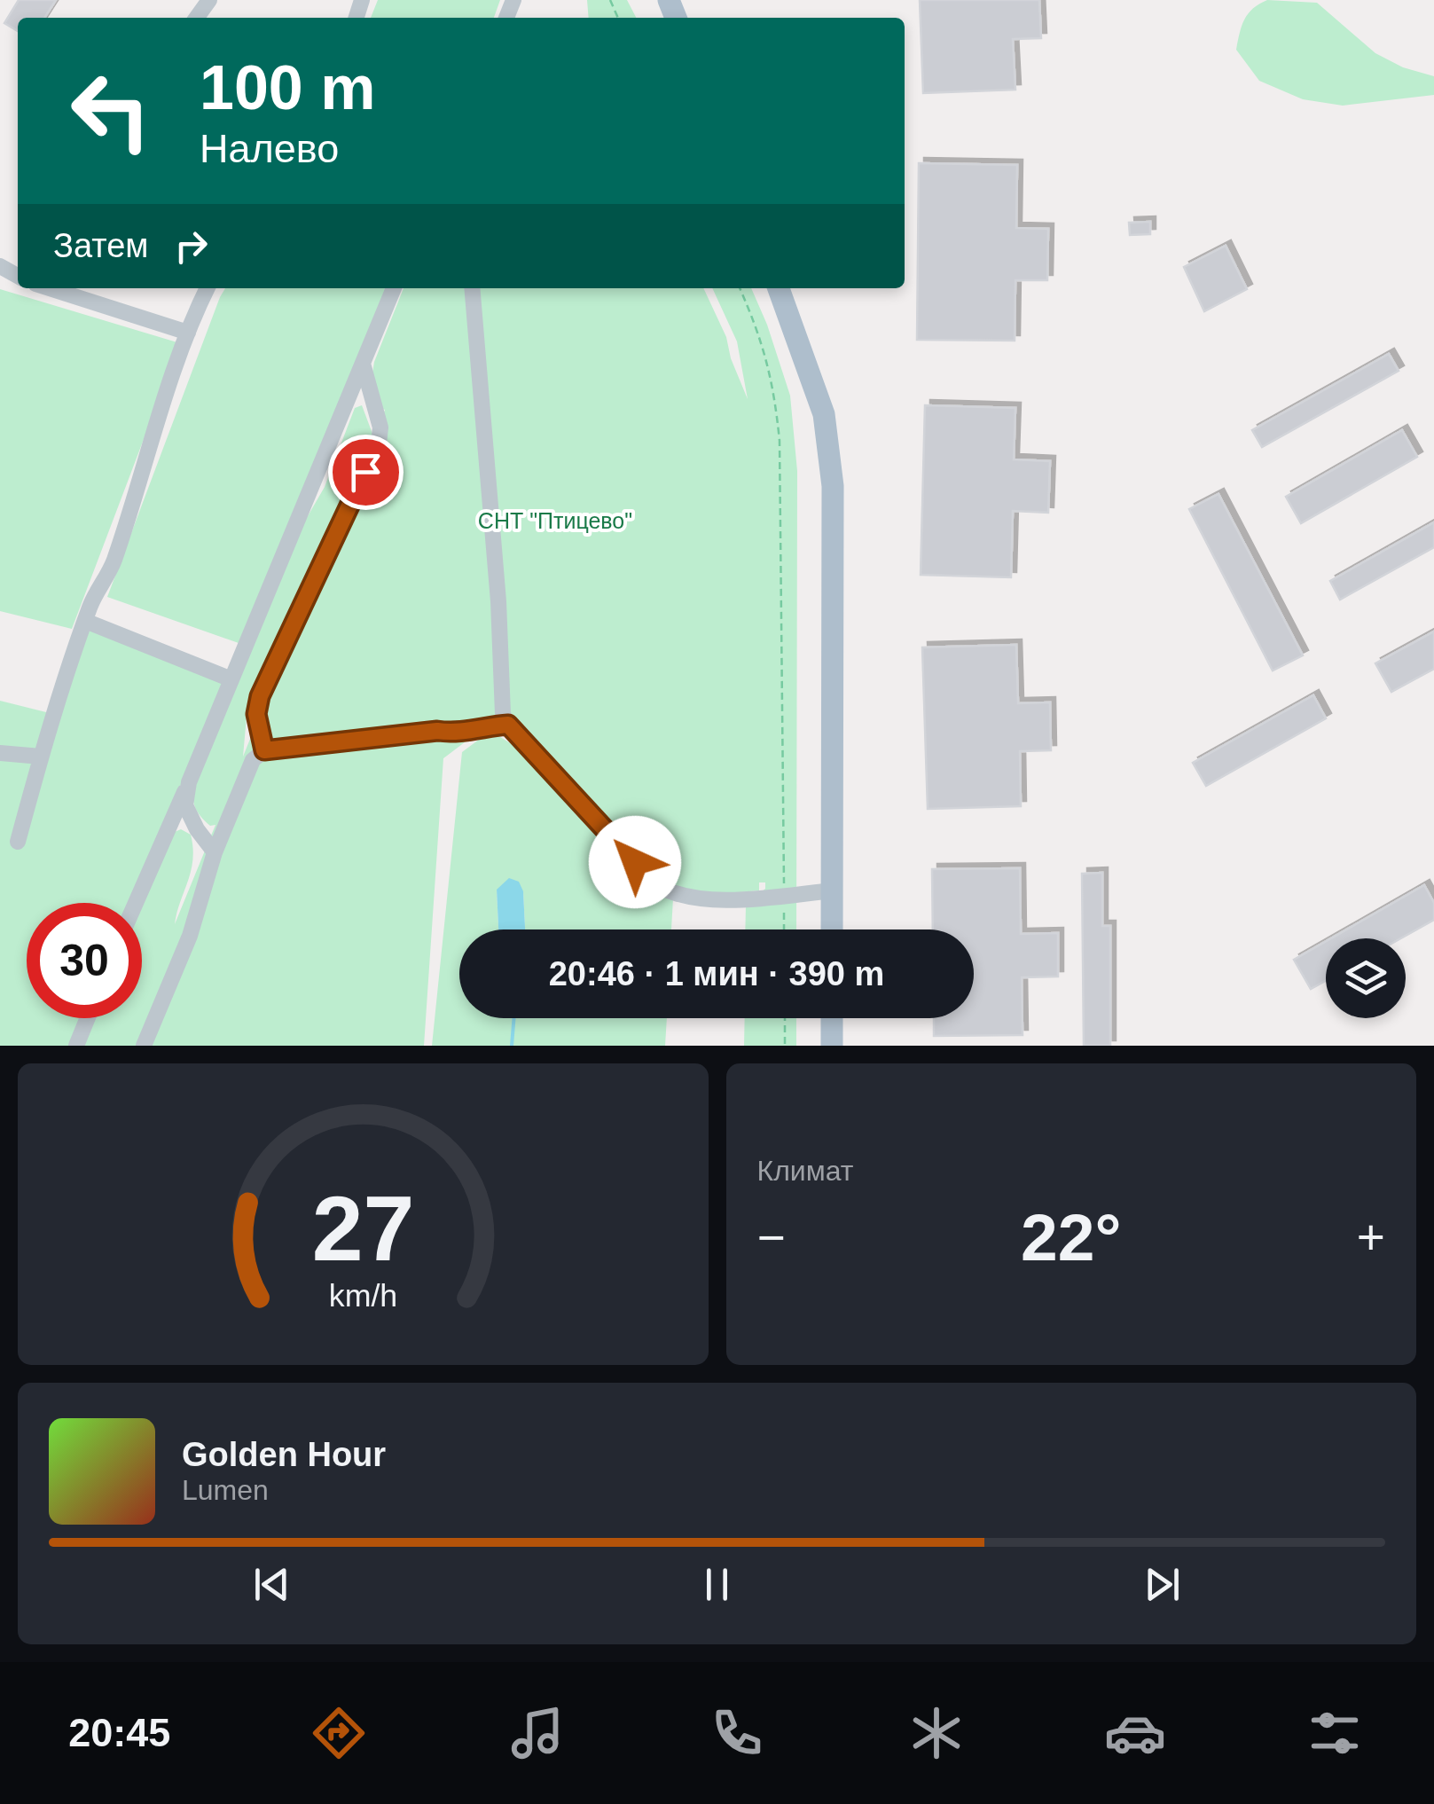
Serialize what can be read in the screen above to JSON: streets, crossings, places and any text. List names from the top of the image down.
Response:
{
  "parks": ["СНТ \"Птицево\""],
  "page": {
    "turn": ["100 m", "Налево"],
    "then": "Затем",
    "limit": "30",
    "trip": "20:46 · 1 мин · 390 m",
    "tile": "Климат",
    "heat": ["−", "22°", "+"],
    "song": ["Golden Hour", "Lumen"],
    "tabs": "20:45",
    "gauge": ["27", "km/h"]
  }
}
